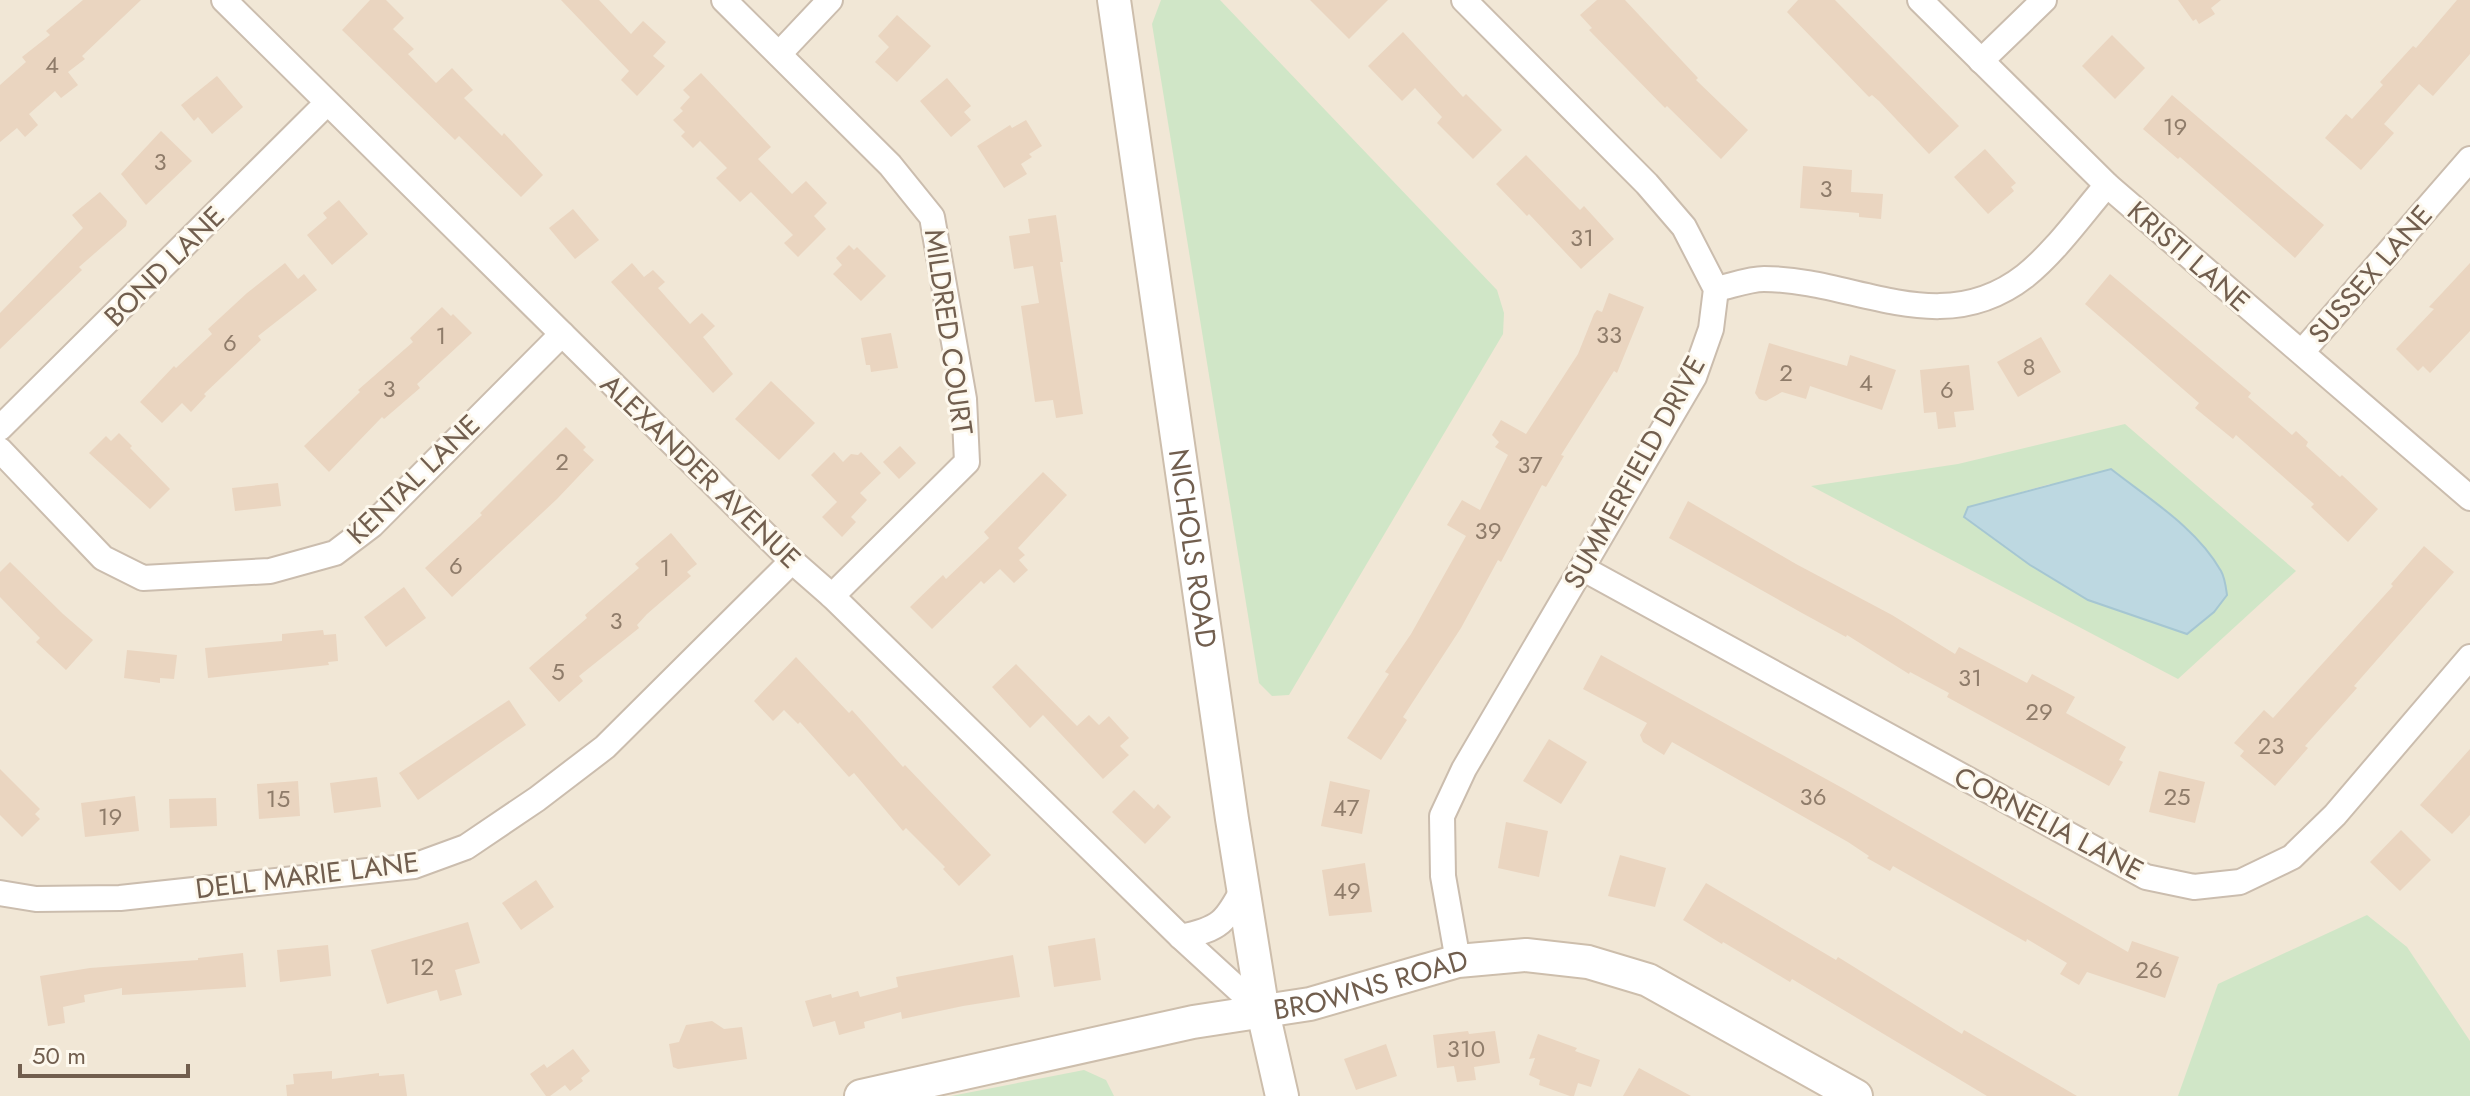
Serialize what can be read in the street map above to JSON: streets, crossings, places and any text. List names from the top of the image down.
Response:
{
  "streets": {
    "street": [
      "KRISTI LANE",
      "BOND LANE",
      "SUSSEX LANE",
      "MILDRED COURT",
      "ALEXANDER AVENUE",
      "SUMMERFIELD DRIVE",
      "KENTAL LANE",
      "NICHOLS ROAD",
      "CORNELIA LANE",
      "DELL MARIE LANE",
      "BROWNS ROAD"
    ]
  },
  "crossings": [
    ["KRISTI LANE", "SUSSEX LANE"],
    ["BOND LANE", "ALEXANDER AVENUE"],
    ["MILDRED COURT", "ALEXANDER AVENUE"],
    ["ALEXANDER AVENUE", "KENTAL LANE"],
    ["ALEXANDER AVENUE", "NICHOLS ROAD"],
    ["ALEXANDER AVENUE", "DELL MARIE LANE"],
    ["ALEXANDER AVENUE", "BROWNS ROAD"],
    ["SUMMERFIELD DRIVE", "CORNELIA LANE"],
    ["SUMMERFIELD DRIVE", "BROWNS ROAD"],
    ["NICHOLS ROAD", "BROWNS ROAD"]
  ],
  "house_numbers": [
    "4",
    "19",
    "3",
    "3",
    "31",
    "33",
    "1",
    "6",
    "8",
    "2",
    "4",
    "3",
    "6",
    "2",
    "37",
    "39",
    "6",
    "1",
    "3",
    "5",
    "31",
    "29",
    "23",
    "36",
    "25",
    "15",
    "47",
    "19",
    "49",
    "12",
    "26",
    "310"
  ],
  "scale_bar": "50 m"
}
